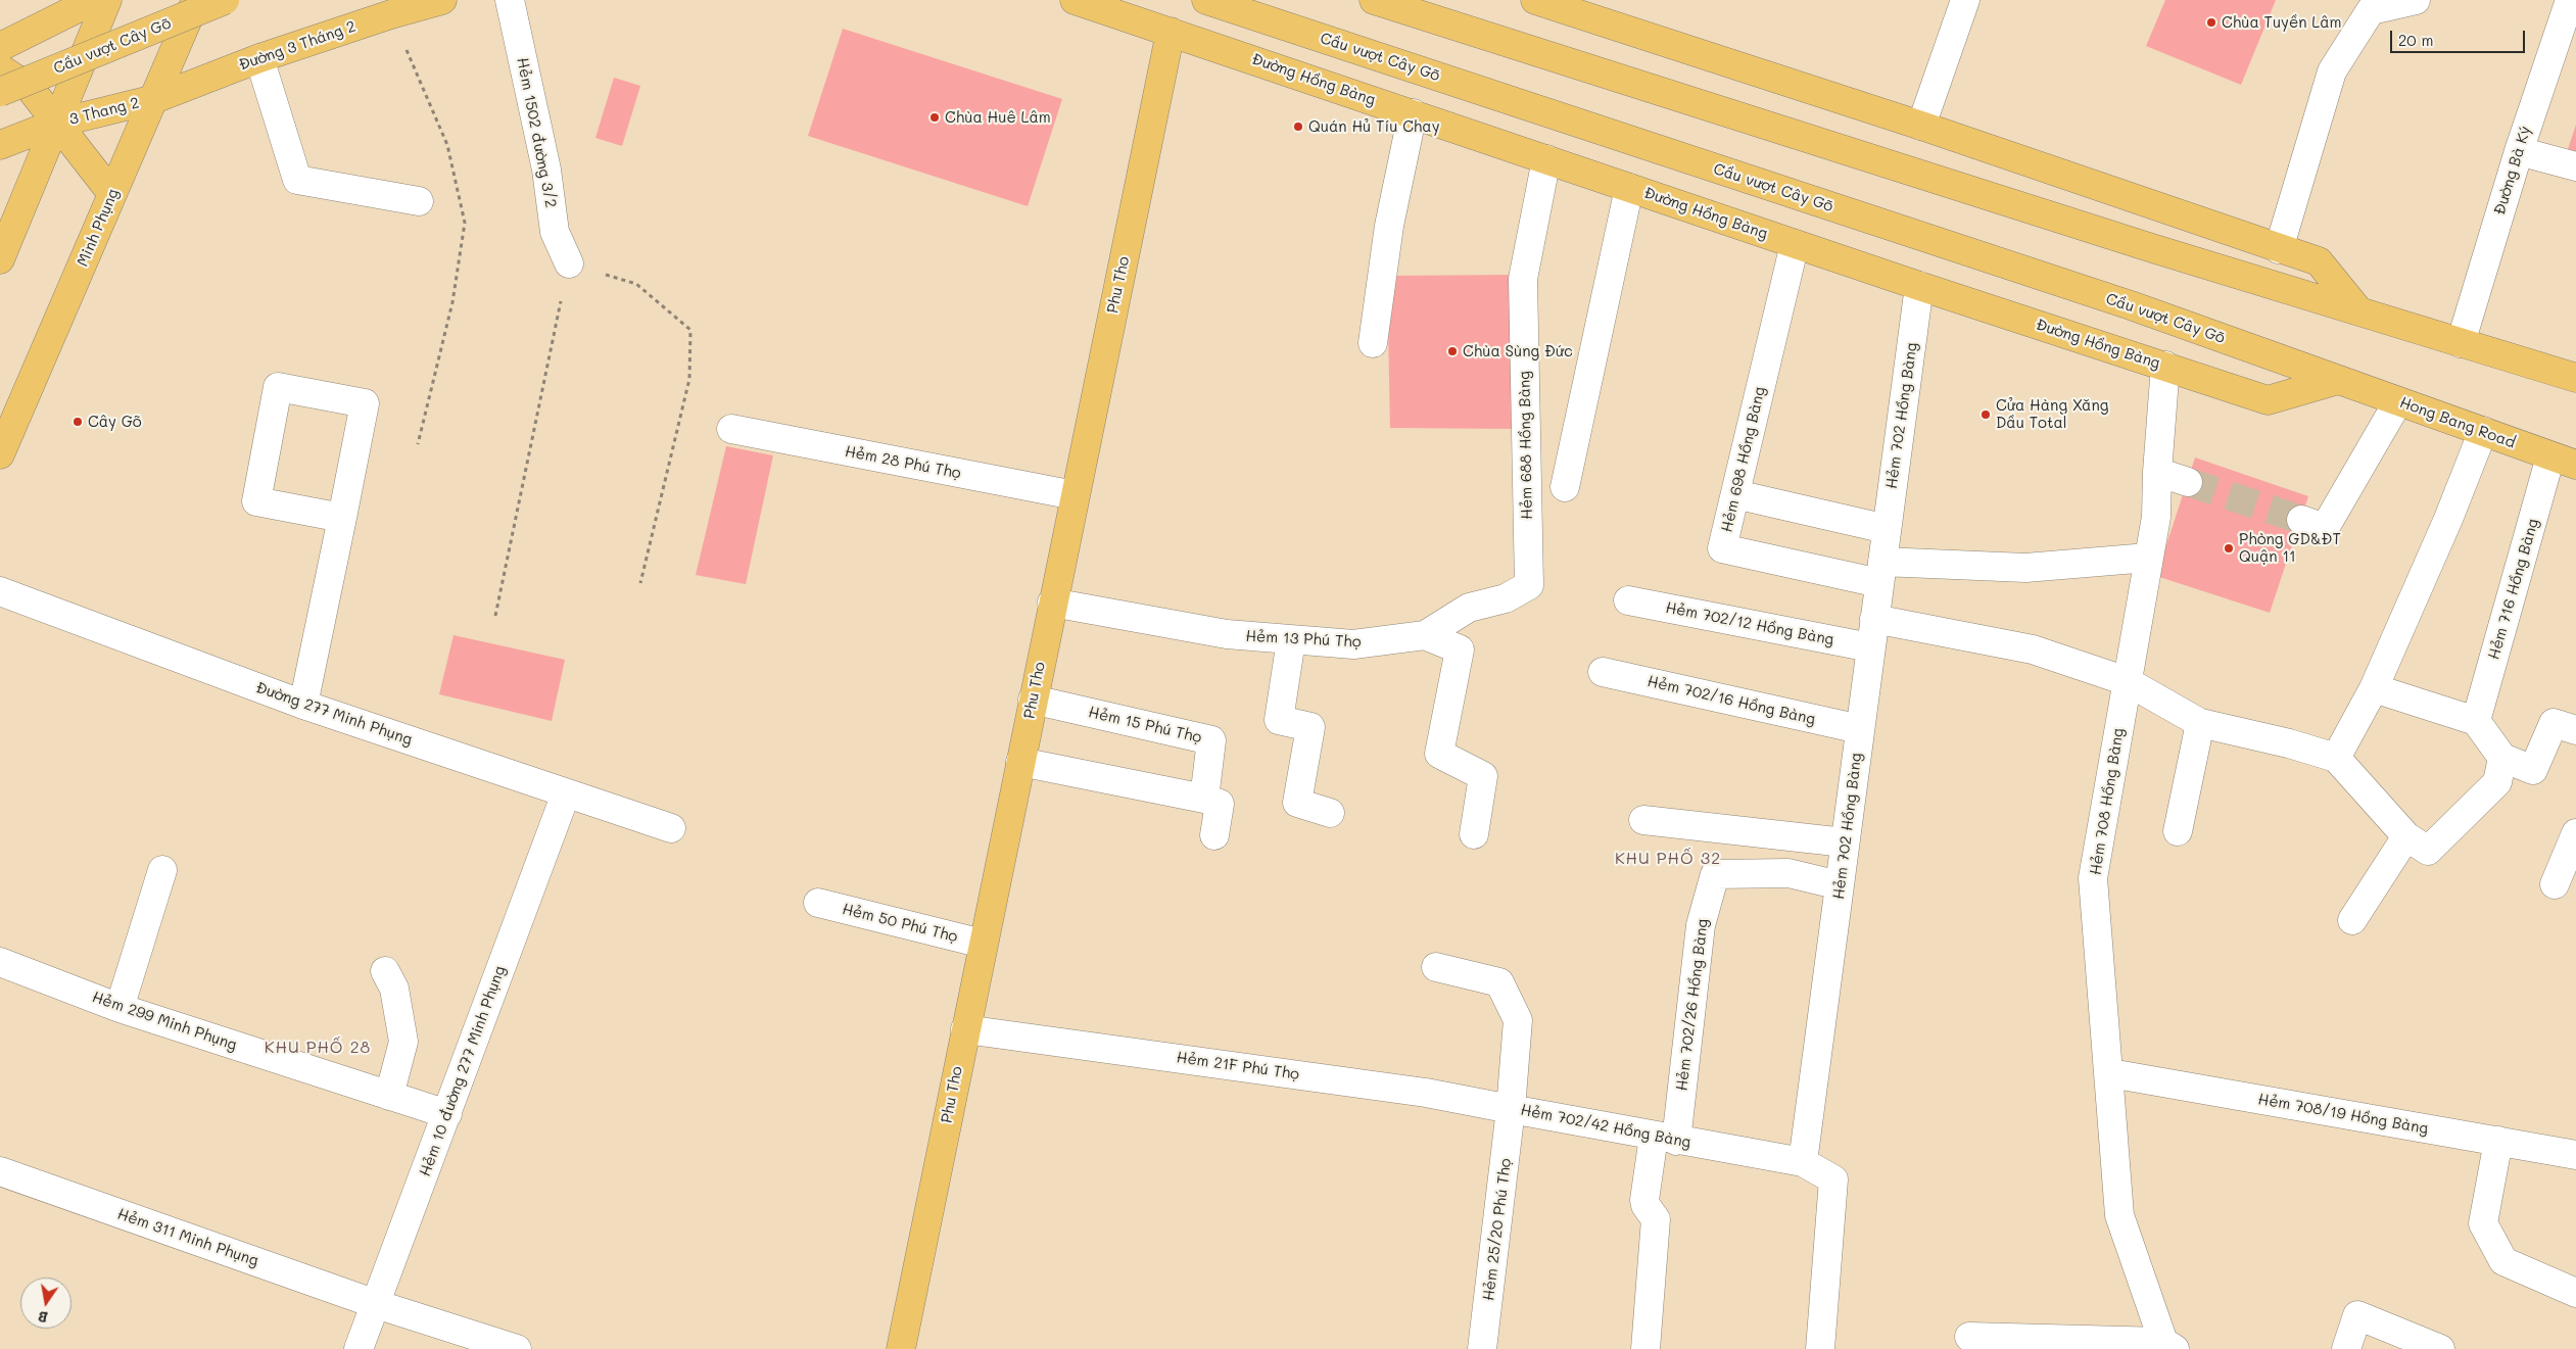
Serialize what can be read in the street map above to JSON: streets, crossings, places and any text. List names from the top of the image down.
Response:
{
  "streets": {
    "main road": [
      "Cầu vượt Cây Gõ",
      "Đường 3 Tháng 2",
      "Đường Hồng Bàng",
      "3 Thang 2",
      "Minh Phụng",
      "Phu Tho",
      "Hong Bang Road"
    ],
    "street": [
      "Hẻm 1502 đường 3/2",
      "Đường Bà Ký",
      "Hẻm 702 Hồng Bàng",
      "Hẻm 688 Hồng Bàng",
      "Hẻm 698 Hồng Bàng",
      "Hẻm 28 Phú Thọ",
      "Hẻm 716 Hồng Bàng",
      "Hẻm 702/12 Hồng Bàng",
      "Hẻm 13 Phú Thọ",
      "Hẻm 702/16 Hồng Bàng",
      "Đường 277 Minh Phụng",
      "Hẻm 15 Phú Thọ",
      "Hẻm 708 Hồng Bàng",
      "Hẻm 50 Phú Thọ",
      "Hẻm 702/26 Hồng Bàng",
      "Hẻm 299 Minh Phụng",
      "Hẻm 21F Phú Thọ",
      "Hẻm 10 đường 277 Minh Phụng",
      "Hẻm 708/19 Hồng Bàng",
      "Hẻm 702/42 Hồng Bàng",
      "Hẻm 25/20 Phú Thọ",
      "Hẻm 311 Minh Phụng"
    ]
  },
  "crossings": [
    ["Cầu vượt Cây Gõ", "Đường Hồng Bàng"],
    ["Cầu vượt Cây Gõ", "Hong Bang Road"],
    ["Đường 3 Tháng 2", "3 Thang 2"],
    ["Đường 3 Tháng 2", "Minh Phụng"],
    ["Đường Hồng Bàng", "Phu Tho"],
    ["Đường Hồng Bàng", "Hẻm 702 Hồng Bàng"],
    ["Đường Hồng Bàng", "Hong Bang Road"],
    ["Đường Hồng Bàng", "Hẻm 688 Hồng Bàng"],
    ["Đường Hồng Bàng", "Hẻm 698 Hồng Bàng"],
    ["Đường Hồng Bàng", "Hẻm 708 Hồng Bàng"],
    ["3 Thang 2", "Minh Phụng"],
    ["Phu Tho", "Hẻm 28 Phú Thọ"],
    ["Phu Tho", "Hẻm 13 Phú Thọ"],
    ["Phu Tho", "Hẻm 15 Phú Thọ"],
    ["Phu Tho", "Hẻm 50 Phú Thọ"],
    ["Phu Tho", "Hẻm 21F Phú Thọ"],
    ["Hẻm 702 Hồng Bàng", "Hẻm 698 Hồng Bàng"],
    ["Hẻm 702 Hồng Bàng", "Hẻm 702/12 Hồng Bàng"],
    ["Hẻm 702 Hồng Bàng", "Hẻm 702/16 Hồng Bàng"],
    ["Hẻm 702 Hồng Bàng", "Hẻm 702/26 Hồng Bàng"],
    ["Hẻm 702 Hồng Bàng", "Hẻm 702/42 Hồng Bàng"],
    ["Hong Bang Road", "Hẻm 716 Hồng Bàng"],
    ["Hẻm 688 Hồng Bàng", "Hẻm 13 Phú Thọ"],
    ["Đường 277 Minh Phụng", "Hẻm 10 đường 277 Minh Phụng"],
    ["Hẻm 708 Hồng Bàng", "Hẻm 708/19 Hồng Bàng"],
    ["Hẻm 702/26 Hồng Bàng", "Hẻm 702/42 Hồng Bàng"],
    ["Hẻm 299 Minh Phụng", "Hẻm 10 đường 277 Minh Phụng"],
    ["Hẻm 21F Phú Thọ", "Hẻm 702/42 Hồng Bàng"],
    ["Hẻm 21F Phú Thọ", "Hẻm 25/20 Phú Thọ"],
    ["Hẻm 10 đường 277 Minh Phụng", "Hẻm 311 Minh Phụng"],
    ["Hẻm 702/42 Hồng Bàng", "Hẻm 25/20 Phú Thọ"]
  ],
  "districts": ["KHU PHỐ 32", "KHU PHỐ 28"],
  "places": [
    "Chùa Tuyền Lâm",
    "Chùa Huê Lâm",
    "Quán Hủ Tíu Chay",
    "Chùa Sùng Đức",
    "Cửa Hàng Xăng Dầu Total",
    "Cây Gõ",
    "Phòng GD&ĐT Quận 11"
  ],
  "scale_bar": "20 m",
  "north": "bottom"
}
